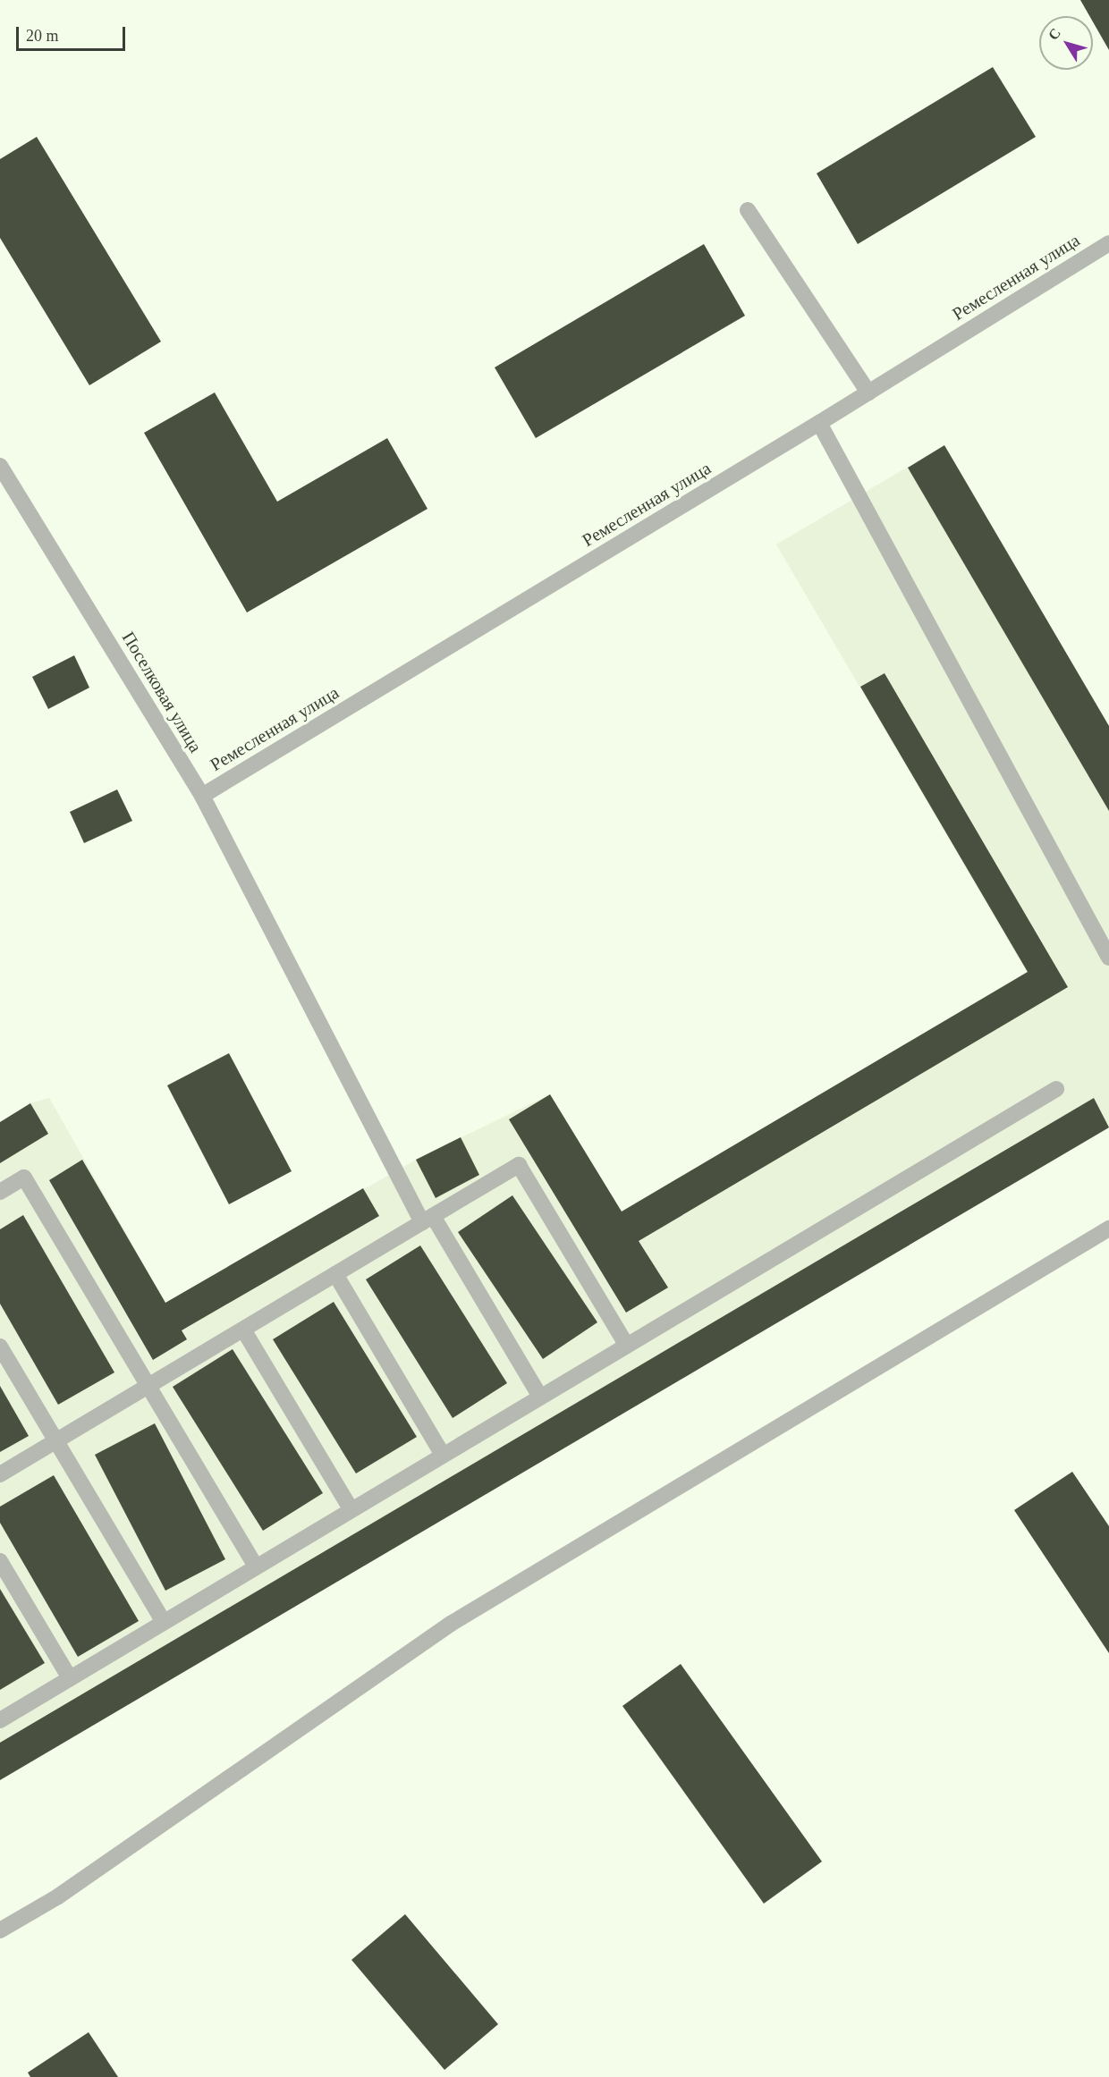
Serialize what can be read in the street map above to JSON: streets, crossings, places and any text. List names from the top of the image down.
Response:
{
  "streets": {
    "street": ["Ремесленная улица", "Поселковая улица"]
  },
  "crossings": [
    ["Ремесленная улица", "Поселковая улица"]
  ],
  "scale_bar": "20 m",
  "north": "top left"
}
